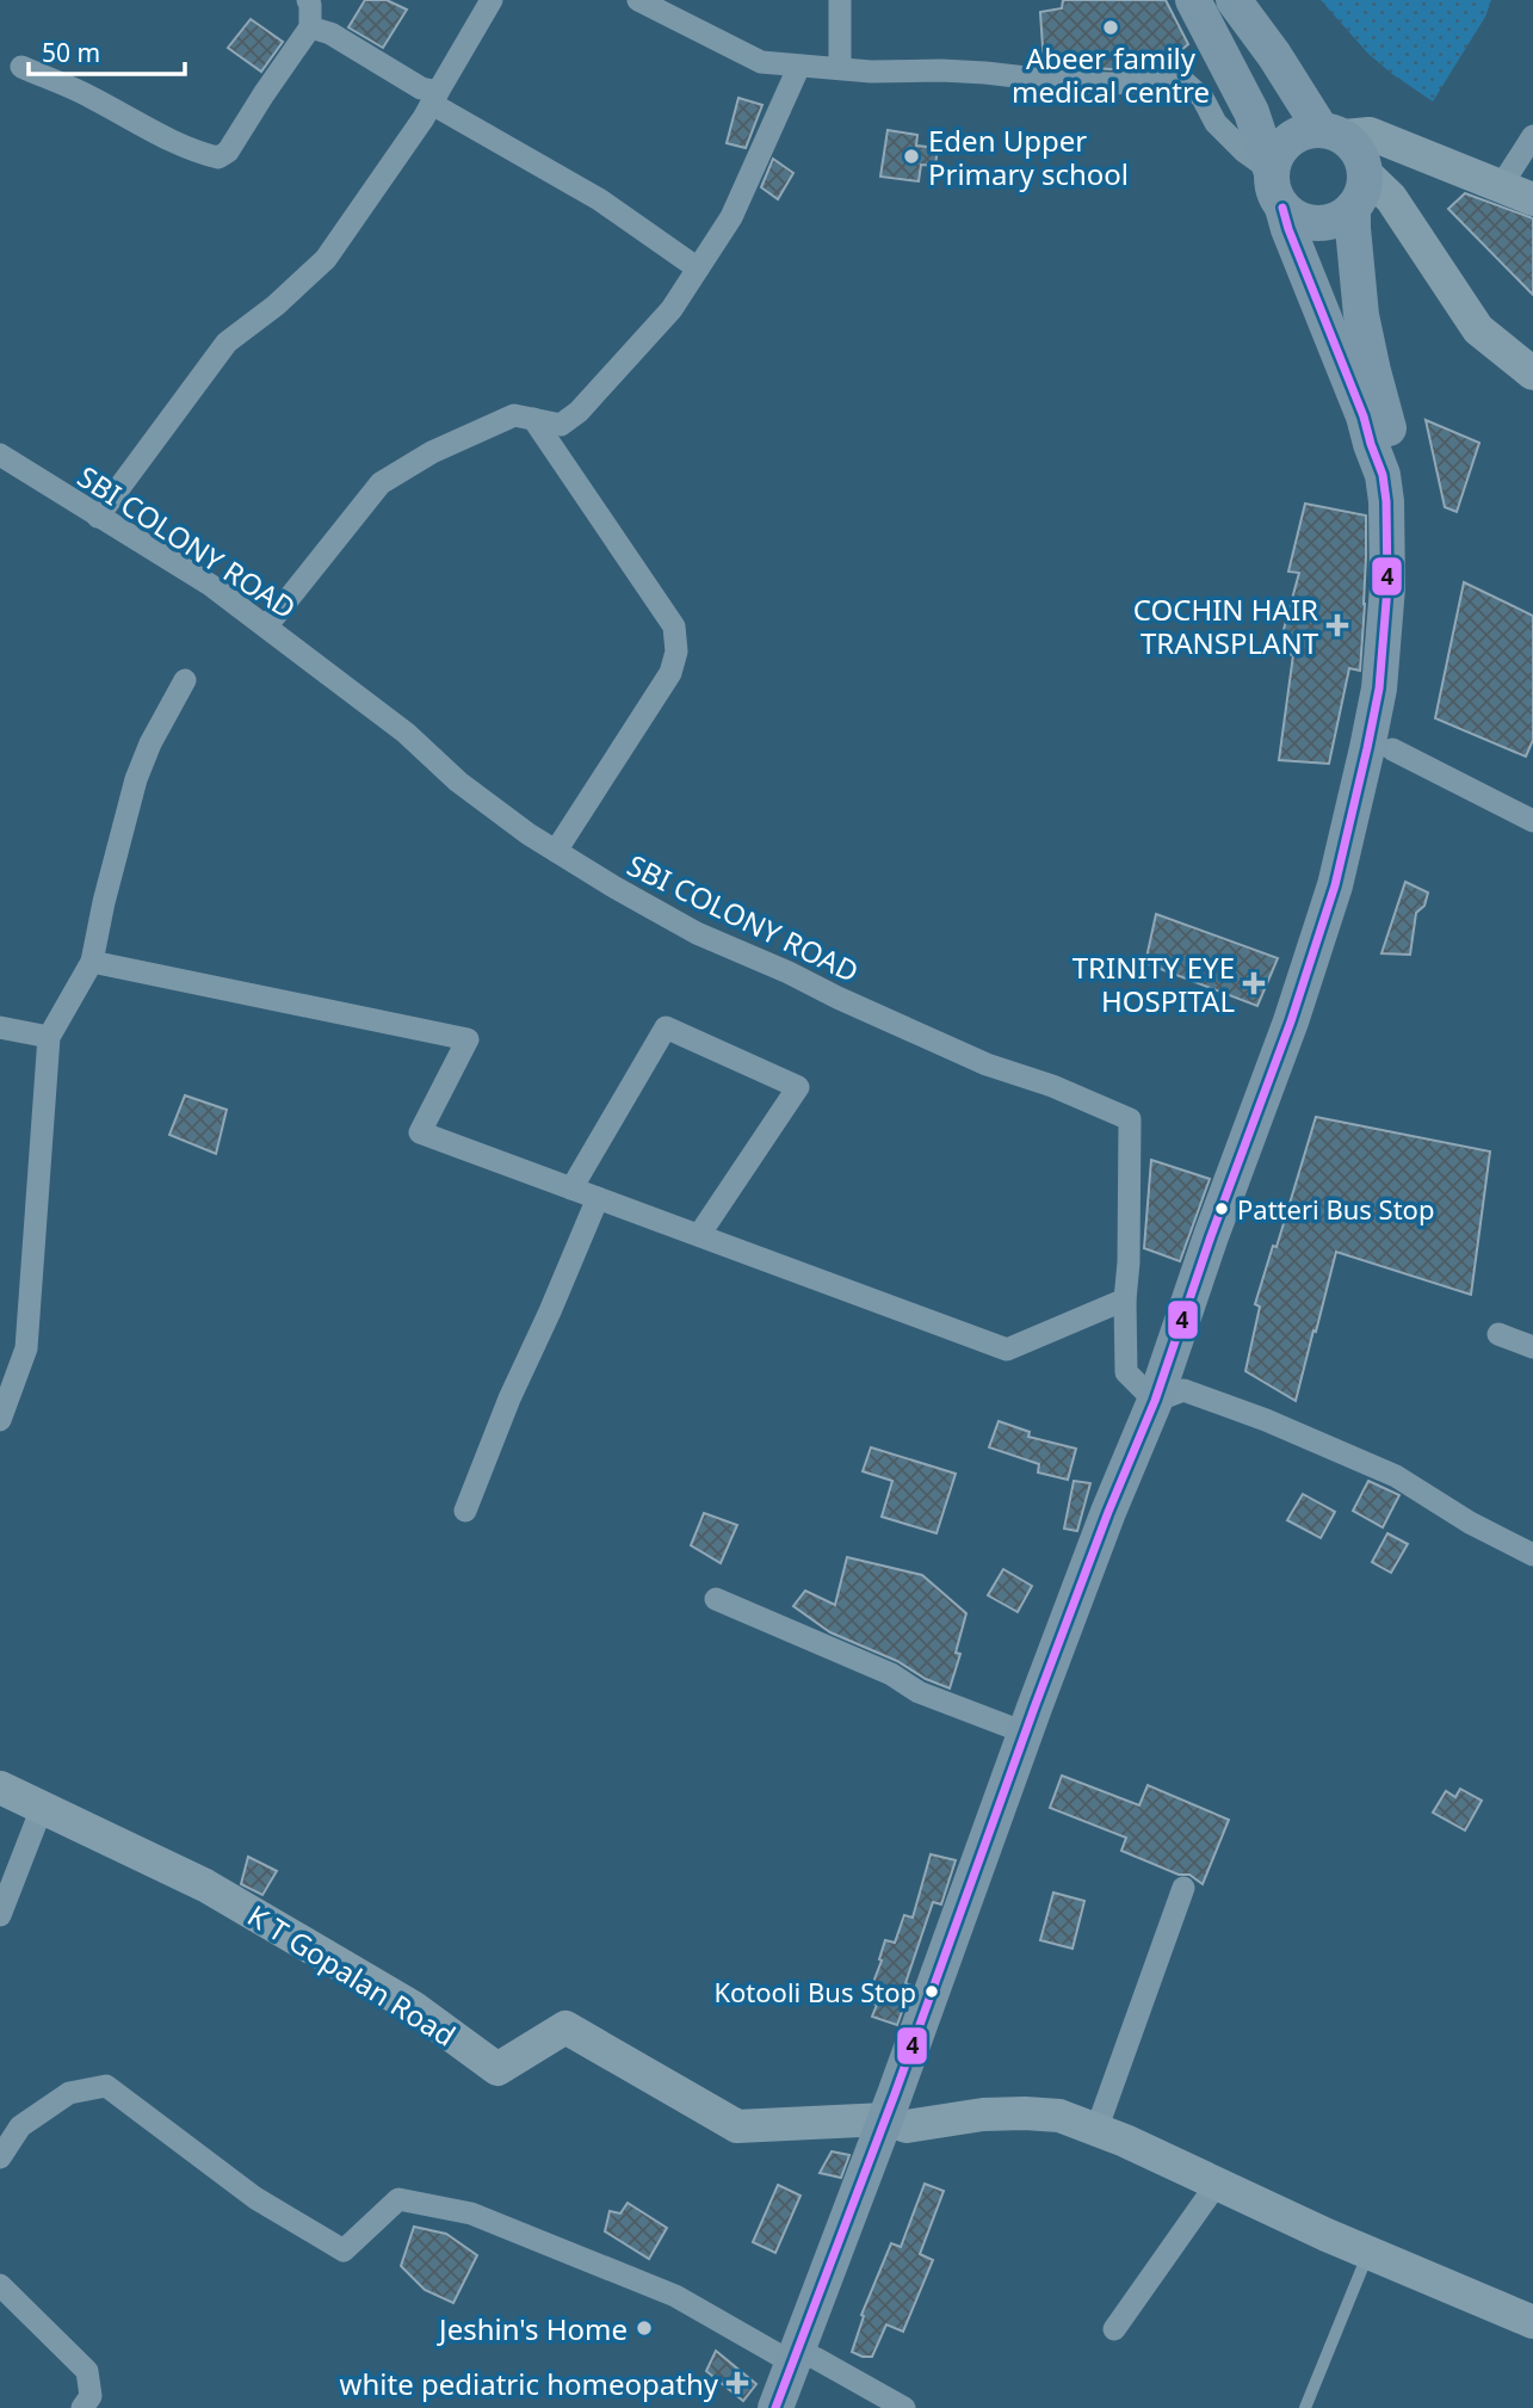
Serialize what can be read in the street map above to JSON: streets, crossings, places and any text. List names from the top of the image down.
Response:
{
  "streets": {
    "street": ["SBI COLONY ROAD", "K T Gopalan Road"]
  },
  "places": {
    "other": [
      "Abeer family medical centre",
      "Eden Upper Primary school",
      "Patteri Bus Stop",
      "Kotooli Bus Stop",
      "Jeshin's Home"
    ],
    "health": ["COCHIN HAIR TRANSPLANT", "TRINITY EYE HOSPITAL", "white pediatric homeopathy"]
  },
  "lines": ["transit line 4"],
  "scale_bar": "50 m"
}
